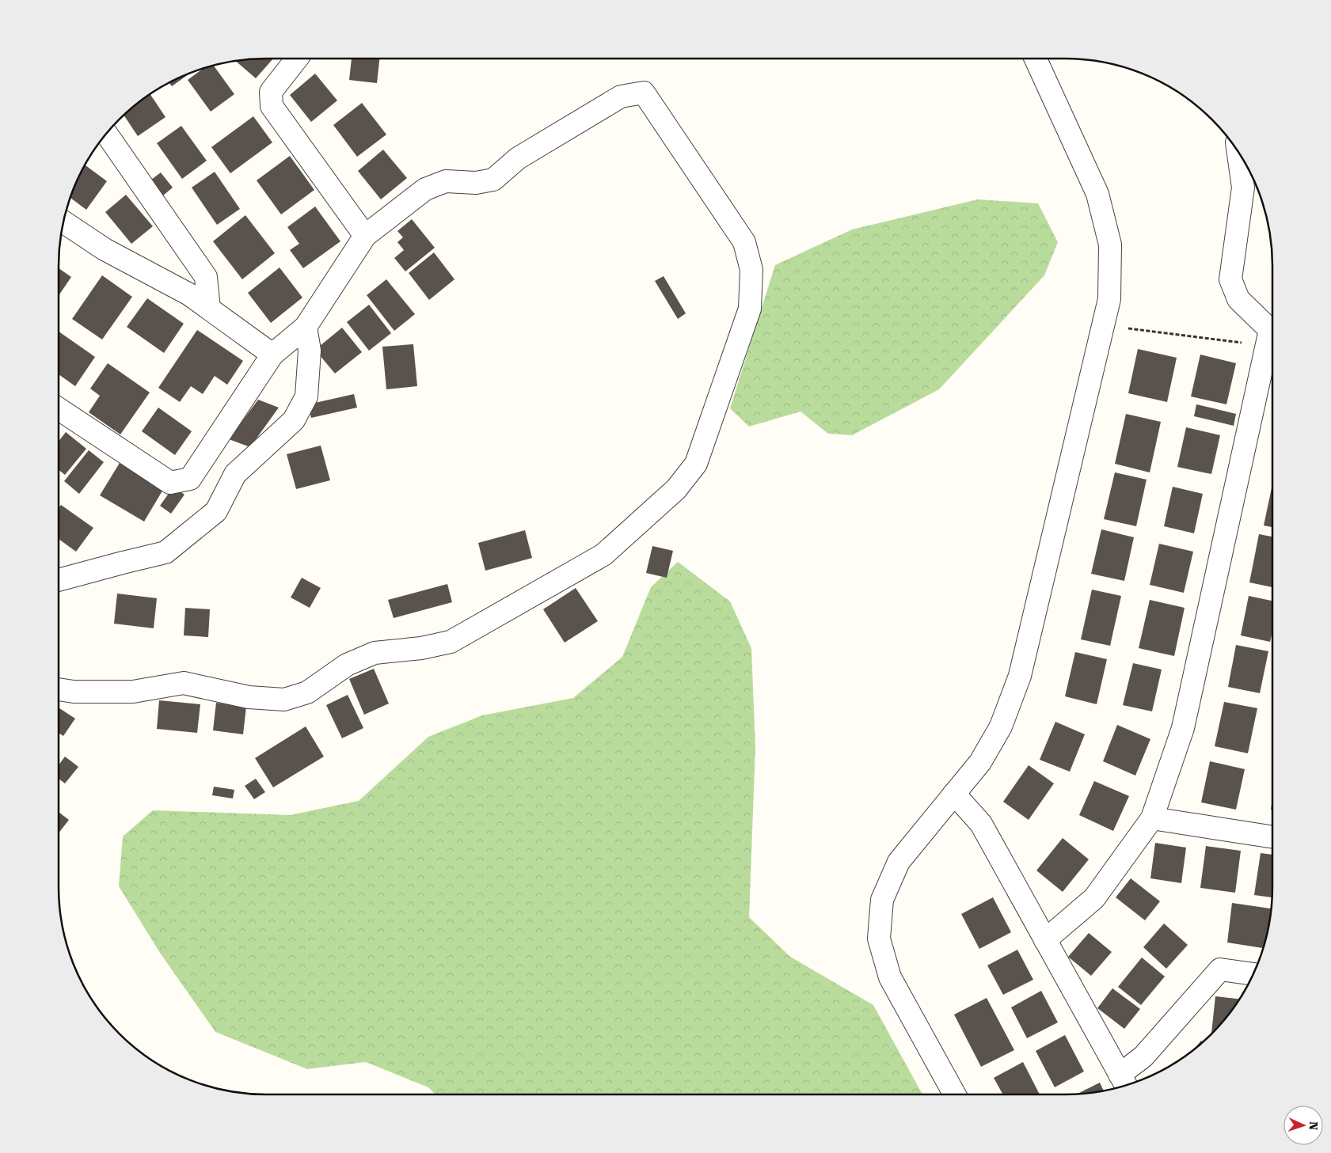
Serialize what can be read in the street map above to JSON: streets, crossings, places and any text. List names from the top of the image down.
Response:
{
  "north": "right"
}
